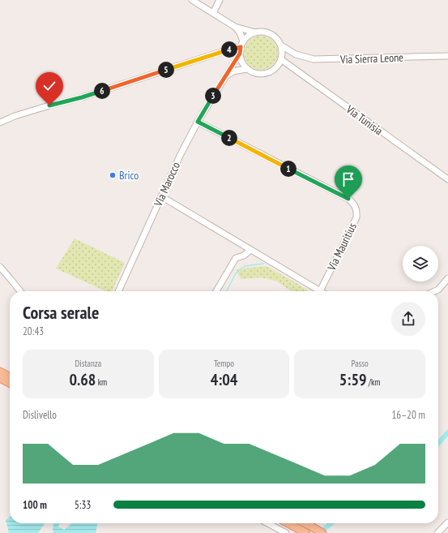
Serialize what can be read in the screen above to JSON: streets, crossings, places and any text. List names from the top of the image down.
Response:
{
  "streets": {
    "street": [
      "Via Sierra Leone",
      "Via Tunisia",
      "Via Marocco",
      "Via Mauritius"
    ]
  },
  "crossings": [
    ["Via Sierra Leone", "Via Tunisia"],
    ["Via Sierra Leone", "Via Marocco"],
    ["Via Tunisia", "Via Marocco"],
    ["Via Marocco", "Via Mauritius"]
  ],
  "places": ["Brico"],
  "page": {
    "pins": [
      "4",
      "5",
      "6",
      "3",
      "2",
      "1"
    ],
    "heading": ["Corsa serale", "20:43"],
    "stats": [
      ["Distanza", "0.68 km"],
      ["Tempo", "4:04"],
      ["Passo", "5:59 /km"]
    ],
    "chart": ["Dislivello", "16–20 m"],
    "list": [
      {
        "name": "100 m",
        "note": "5:33"
      }
    ]
  }
}
